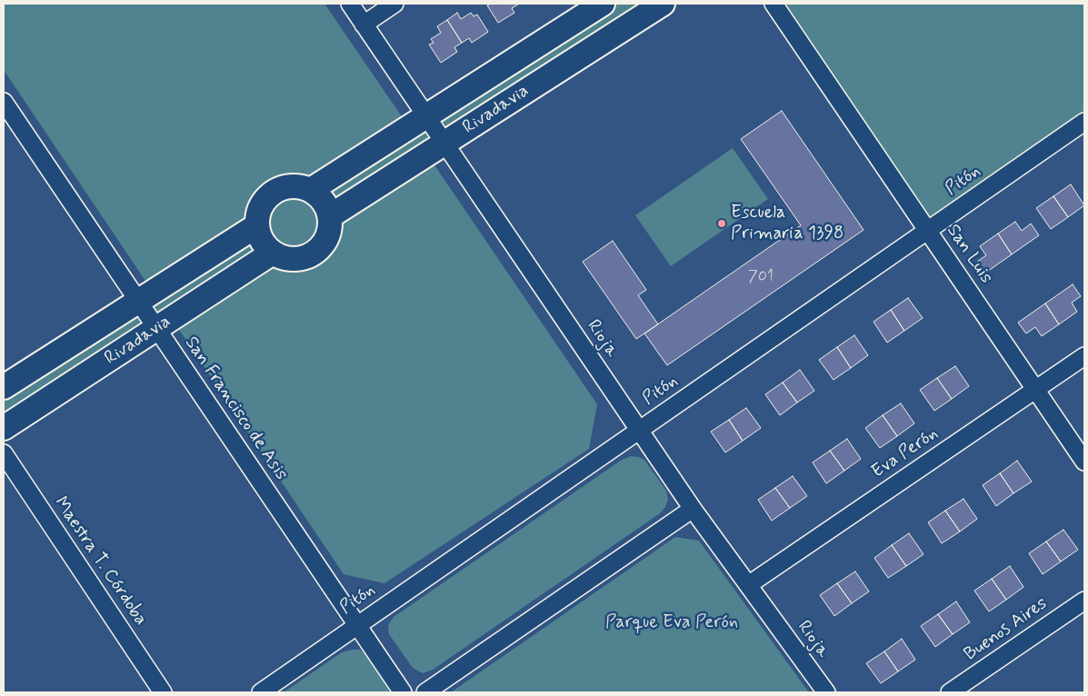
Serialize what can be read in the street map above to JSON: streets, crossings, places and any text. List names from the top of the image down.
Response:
{
  "streets": {
    "street": [
      "Rivadavia",
      "Pitón",
      "San Luis",
      "Rioja",
      "San Francisco de Asis",
      "Eva Perón",
      "Maestra T. Córdoba",
      "Buenos Aires"
    ]
  },
  "crossings": [
    ["Rivadavia", "Rioja"],
    ["Rivadavia", "San Francisco de Asis"],
    ["Pitón", "San Luis"],
    ["Pitón", "Rioja"],
    ["Pitón", "San Francisco de Asis"],
    ["San Luis", "Eva Perón"],
    ["Rioja", "Eva Perón"]
  ],
  "parks": ["Parque Eva Perón"],
  "places": ["Escuela Primaria 1398"],
  "house_numbers": ["701"]
}
